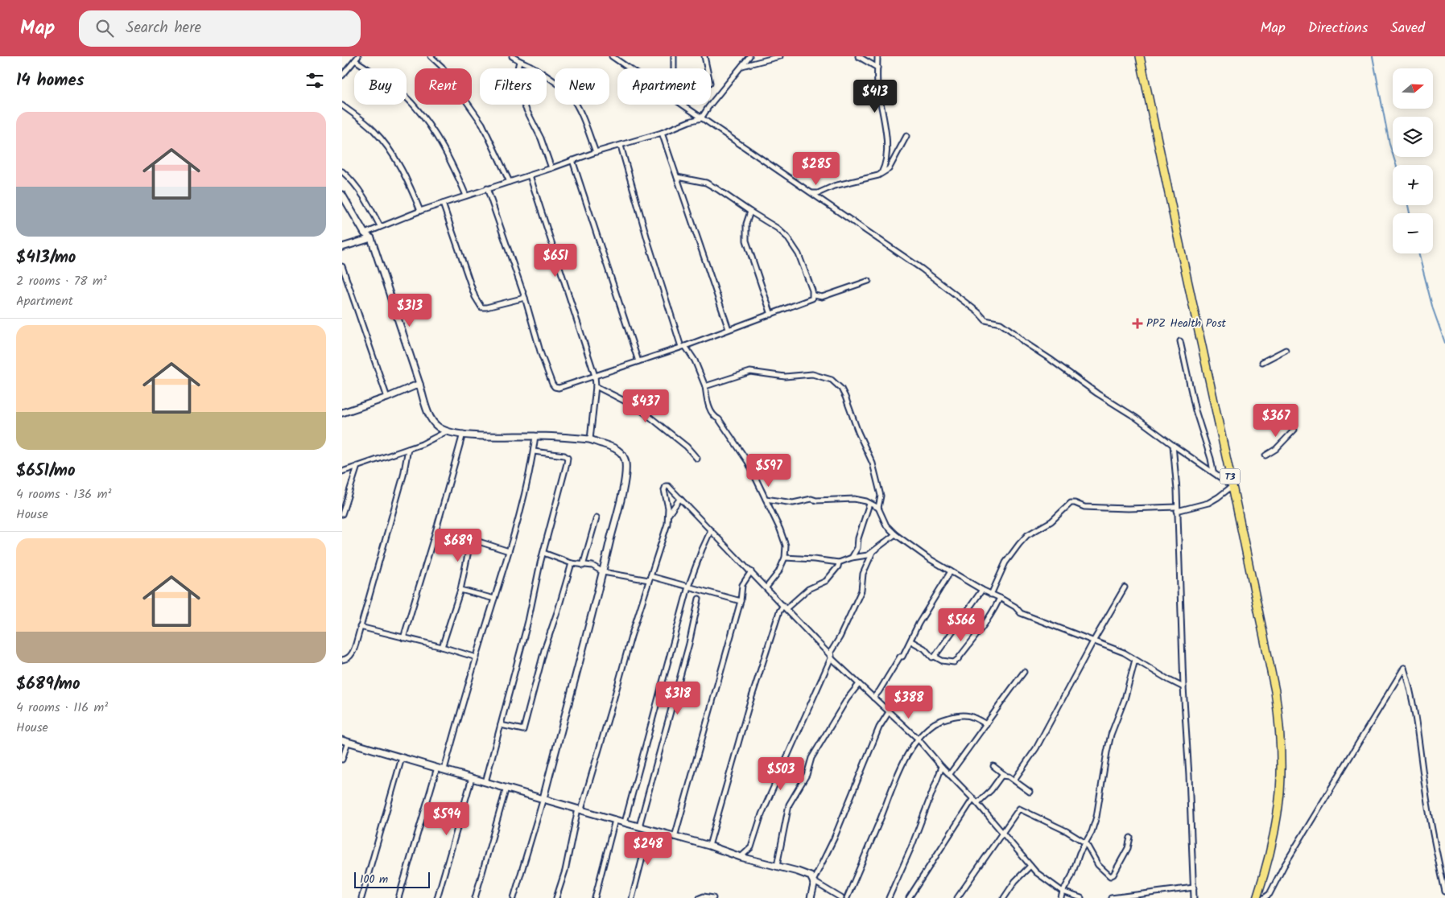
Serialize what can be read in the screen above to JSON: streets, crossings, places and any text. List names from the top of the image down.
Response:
{
  "streets": {
    "highway": ["T3"]
  },
  "places": {
    "health": ["PPZ Health Post"]
  },
  "scale_bar": "100 m",
  "north": "right",
  "page": {
    "header": "Map",
    "search": "Search here",
    "nav": ["Map", "Directions", "Saved"],
    "heading": "14 homes",
    "map_buttons": ["+", "−"],
    "chip": [
      "Buy",
      "Rent",
      "Filters",
      "New",
      "Apartment"
    ],
    "price": [
      "$413",
      "$285",
      "$651",
      "$313",
      "$437",
      "$367",
      "$597",
      "$689",
      "$566",
      "$318",
      "$388",
      "$503",
      "$594",
      "$248"
    ],
    "list": [
      {
        "name": "$413/mo",
        "note": "2 rooms · 78 m² · Apartment"
      },
      {
        "name": "$651/mo",
        "note": "4 rooms · 136 m² · House"
      },
      {
        "name": "$689/mo",
        "note": "4 rooms · 116 m² · House"
      }
    ],
    "scale": "100 m"
  }
}
